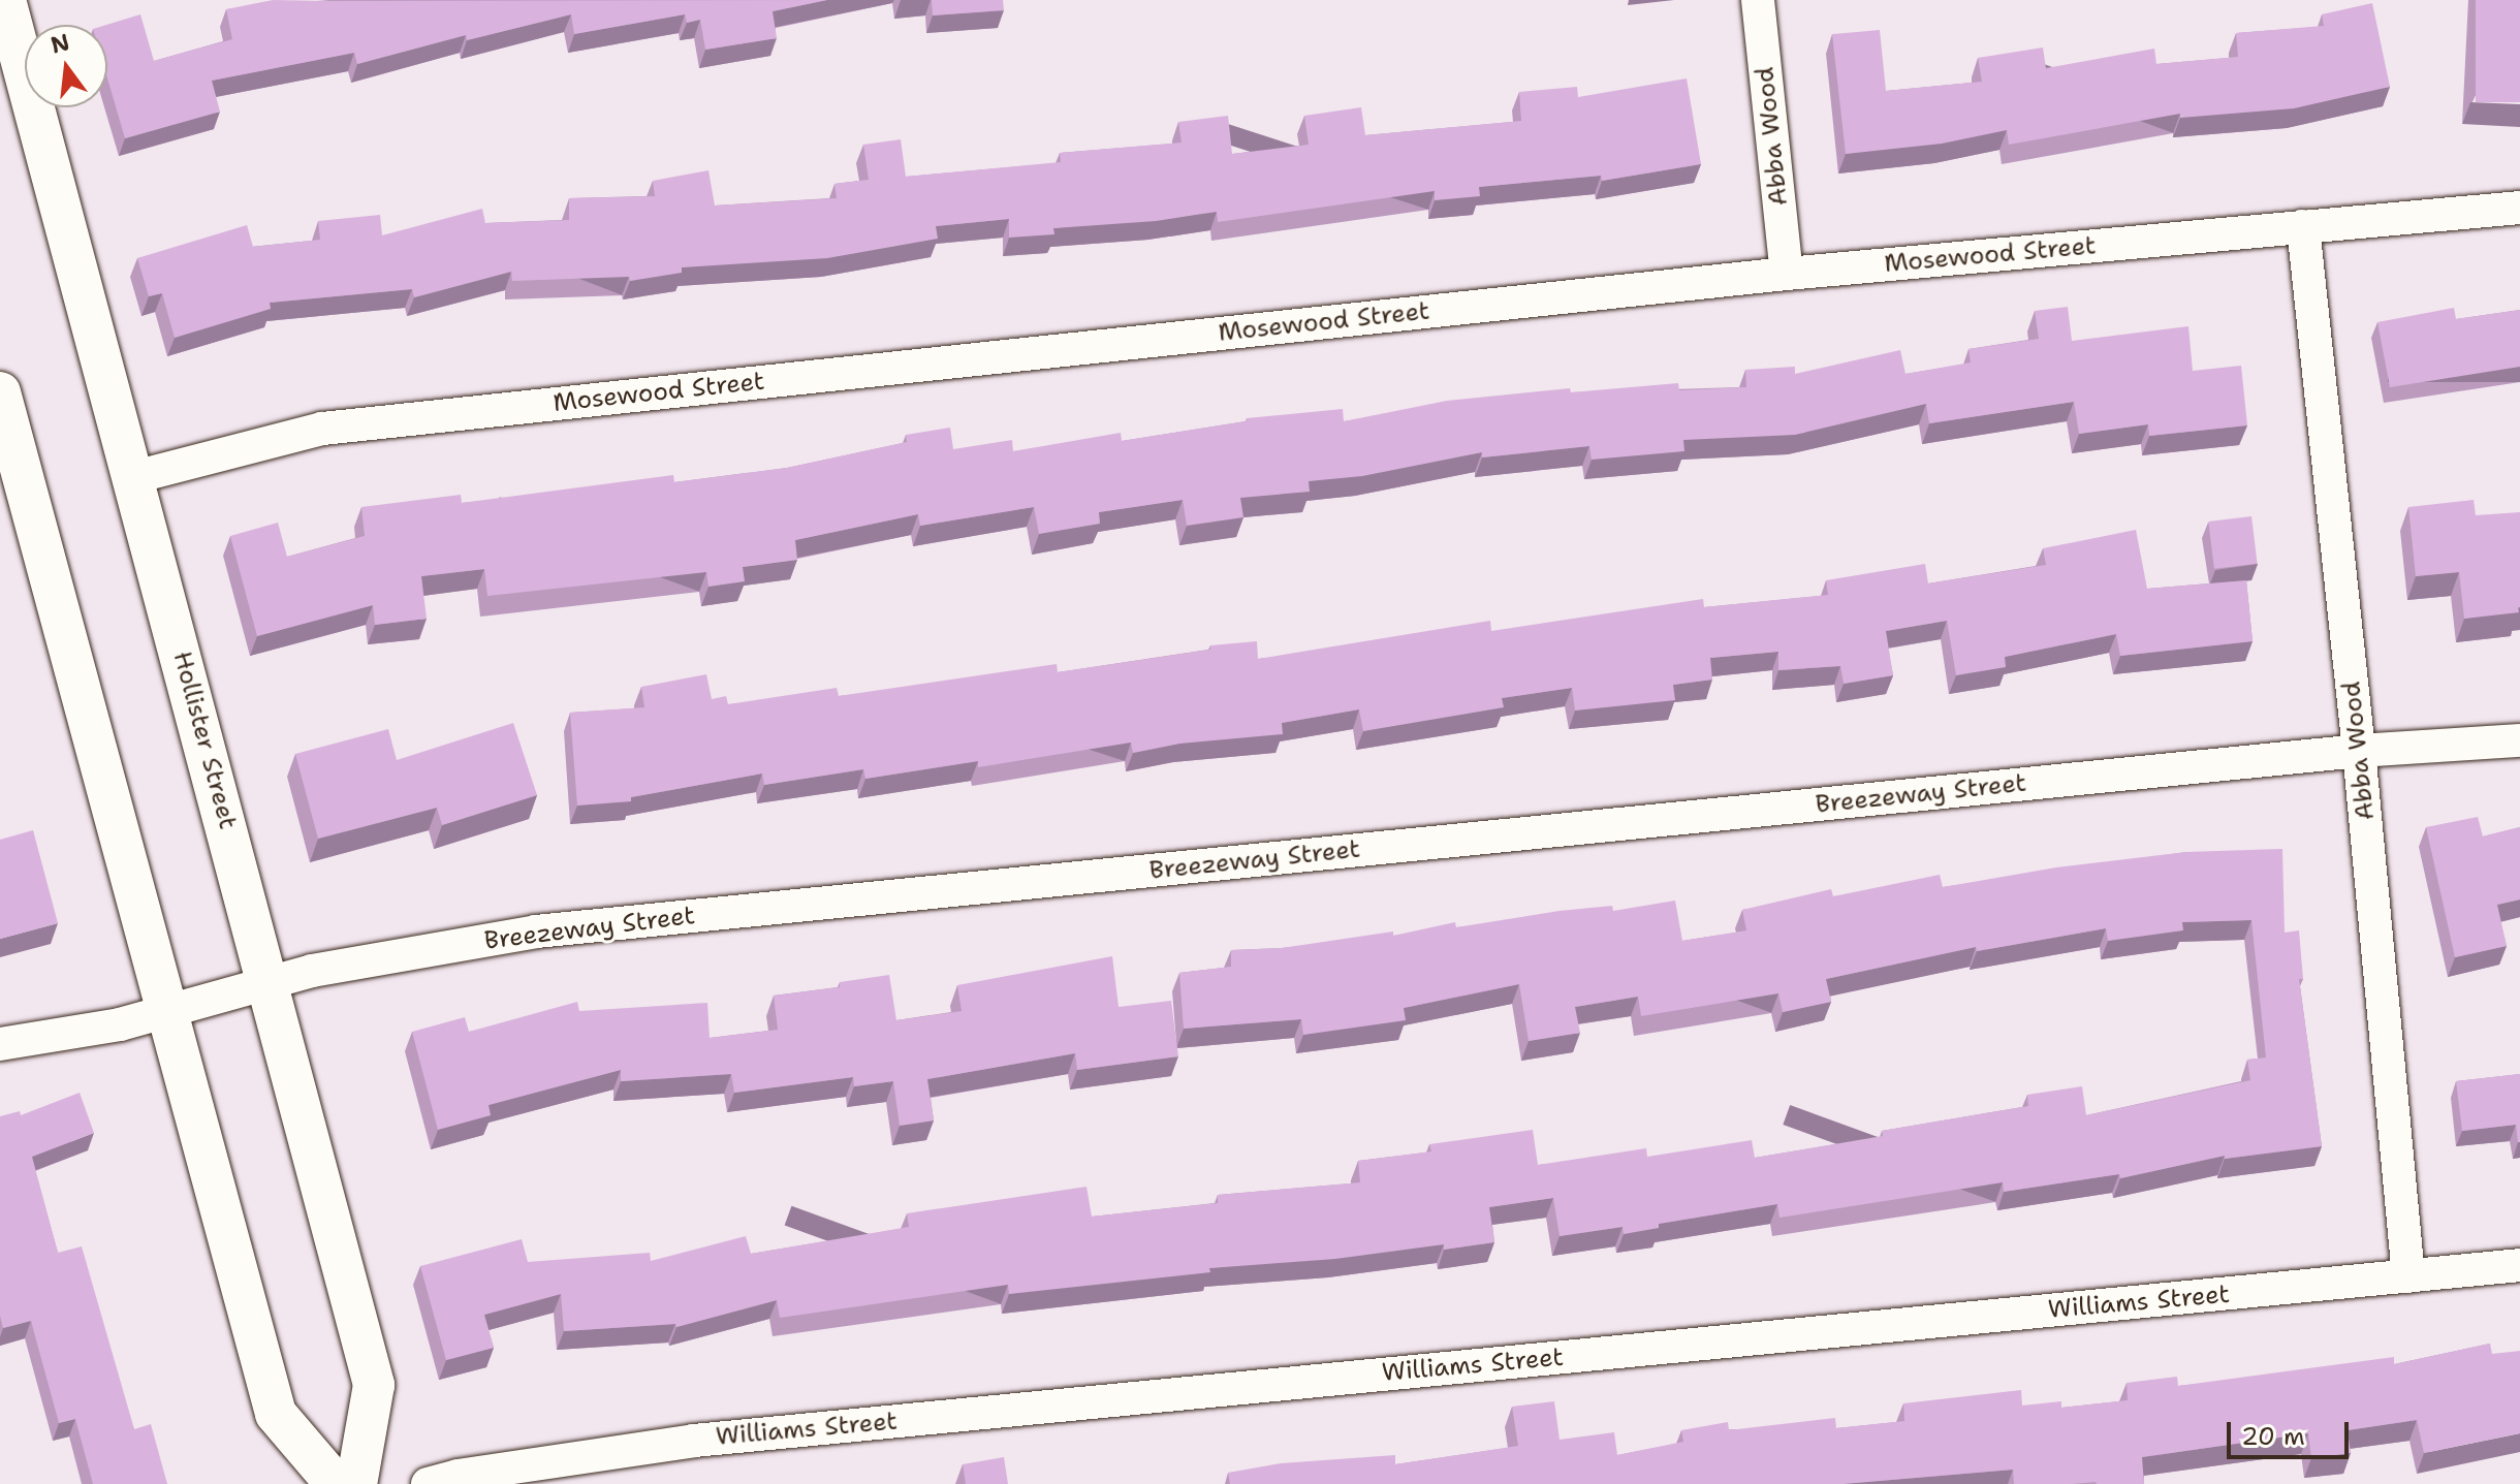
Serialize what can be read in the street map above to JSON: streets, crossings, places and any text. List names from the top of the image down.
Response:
{
  "streets": {
    "street": [
      "Abba Wood",
      "Mosewood Street",
      "Hollister Street",
      "Breezeway Street",
      "Williams Street"
    ]
  },
  "crossings": [
    ["Abba Wood", "Mosewood Street"],
    ["Abba Wood", "Breezeway Street"],
    ["Abba Wood", "Williams Street"],
    ["Mosewood Street", "Hollister Street"],
    ["Hollister Street", "Breezeway Street"]
  ],
  "scale_bar": "20 m",
  "north": "top"
}
